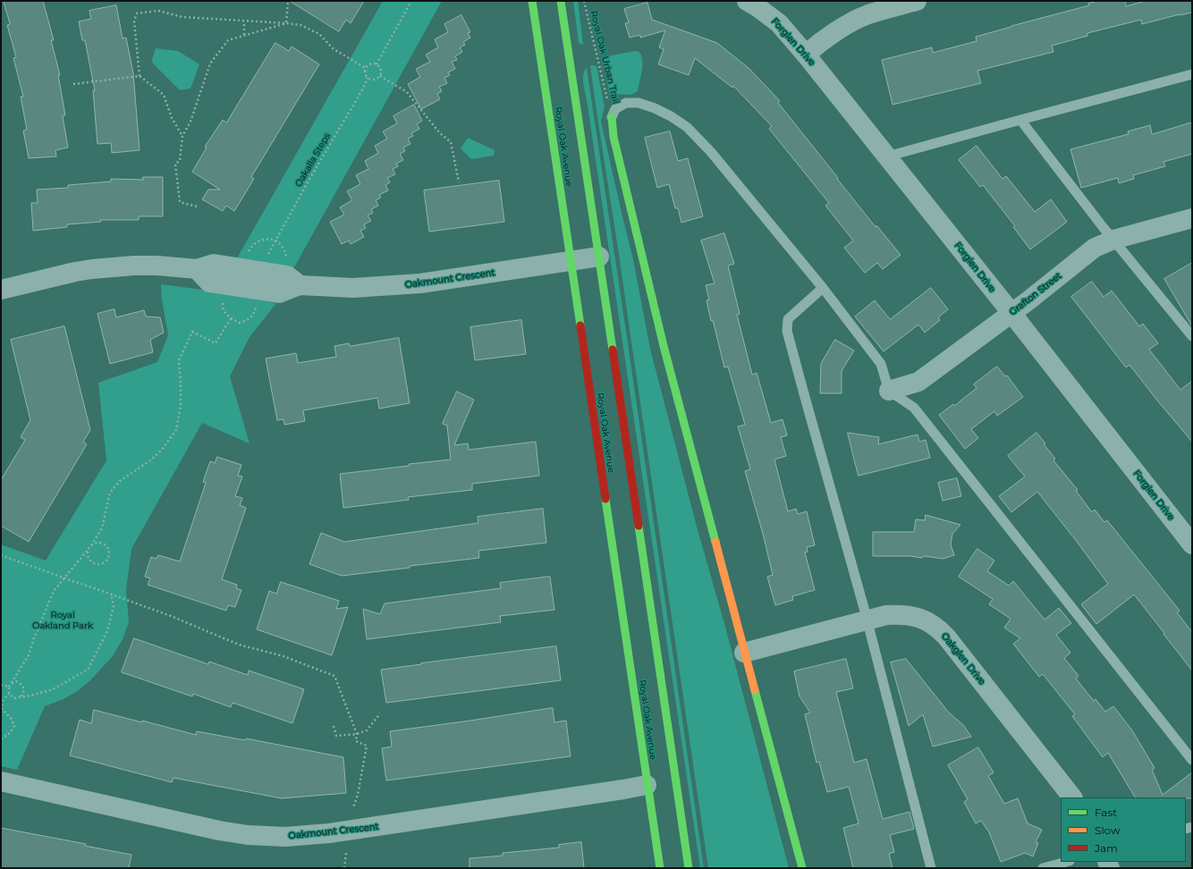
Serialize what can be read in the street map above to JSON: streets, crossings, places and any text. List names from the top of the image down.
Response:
{
  "streets": {
    "main road": ["Royal Oak Avenue"],
    "street": [
      "Forglen Drive",
      "Oakmount Crescent",
      "Grafton Street",
      "Oakglen Drive"
    ],
    "path": ["Royal Oak Urban Trail", "Oakalla Steps"]
  },
  "crossings": [
    ["Forglen Drive", "Grafton Street"],
    ["Royal Oak Avenue", "Oakmount Crescent"]
  ],
  "parks": ["Royal Oakland Park"],
  "legend": ["Fast", "Slow", "Jam"]
}
